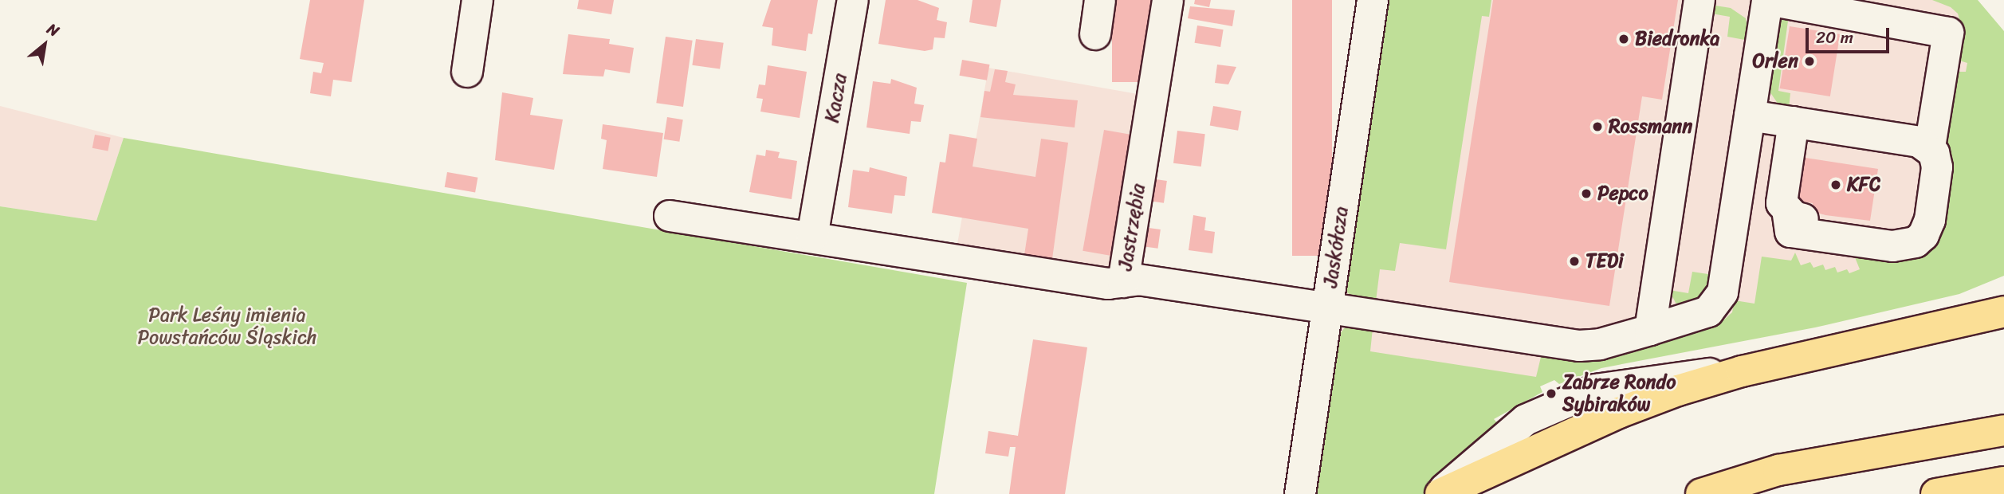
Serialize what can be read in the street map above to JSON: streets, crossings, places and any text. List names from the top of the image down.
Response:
{
  "streets": {
    "street": ["Kacza", "Jastrzębia", "Jaskółcza"]
  },
  "crossings": [
    ["Jastrzębia", "Jaskółcza"]
  ],
  "parks": ["Park Leśny imienia Powstańców Śląskich"],
  "places": [
    "Biedronka",
    "Orlen",
    "Rossmann",
    "KFC",
    "Pepco",
    "TEDi",
    "Zabrze Rondo Sybiraków"
  ],
  "scale_bar": "20 m",
  "north": "top right"
}
